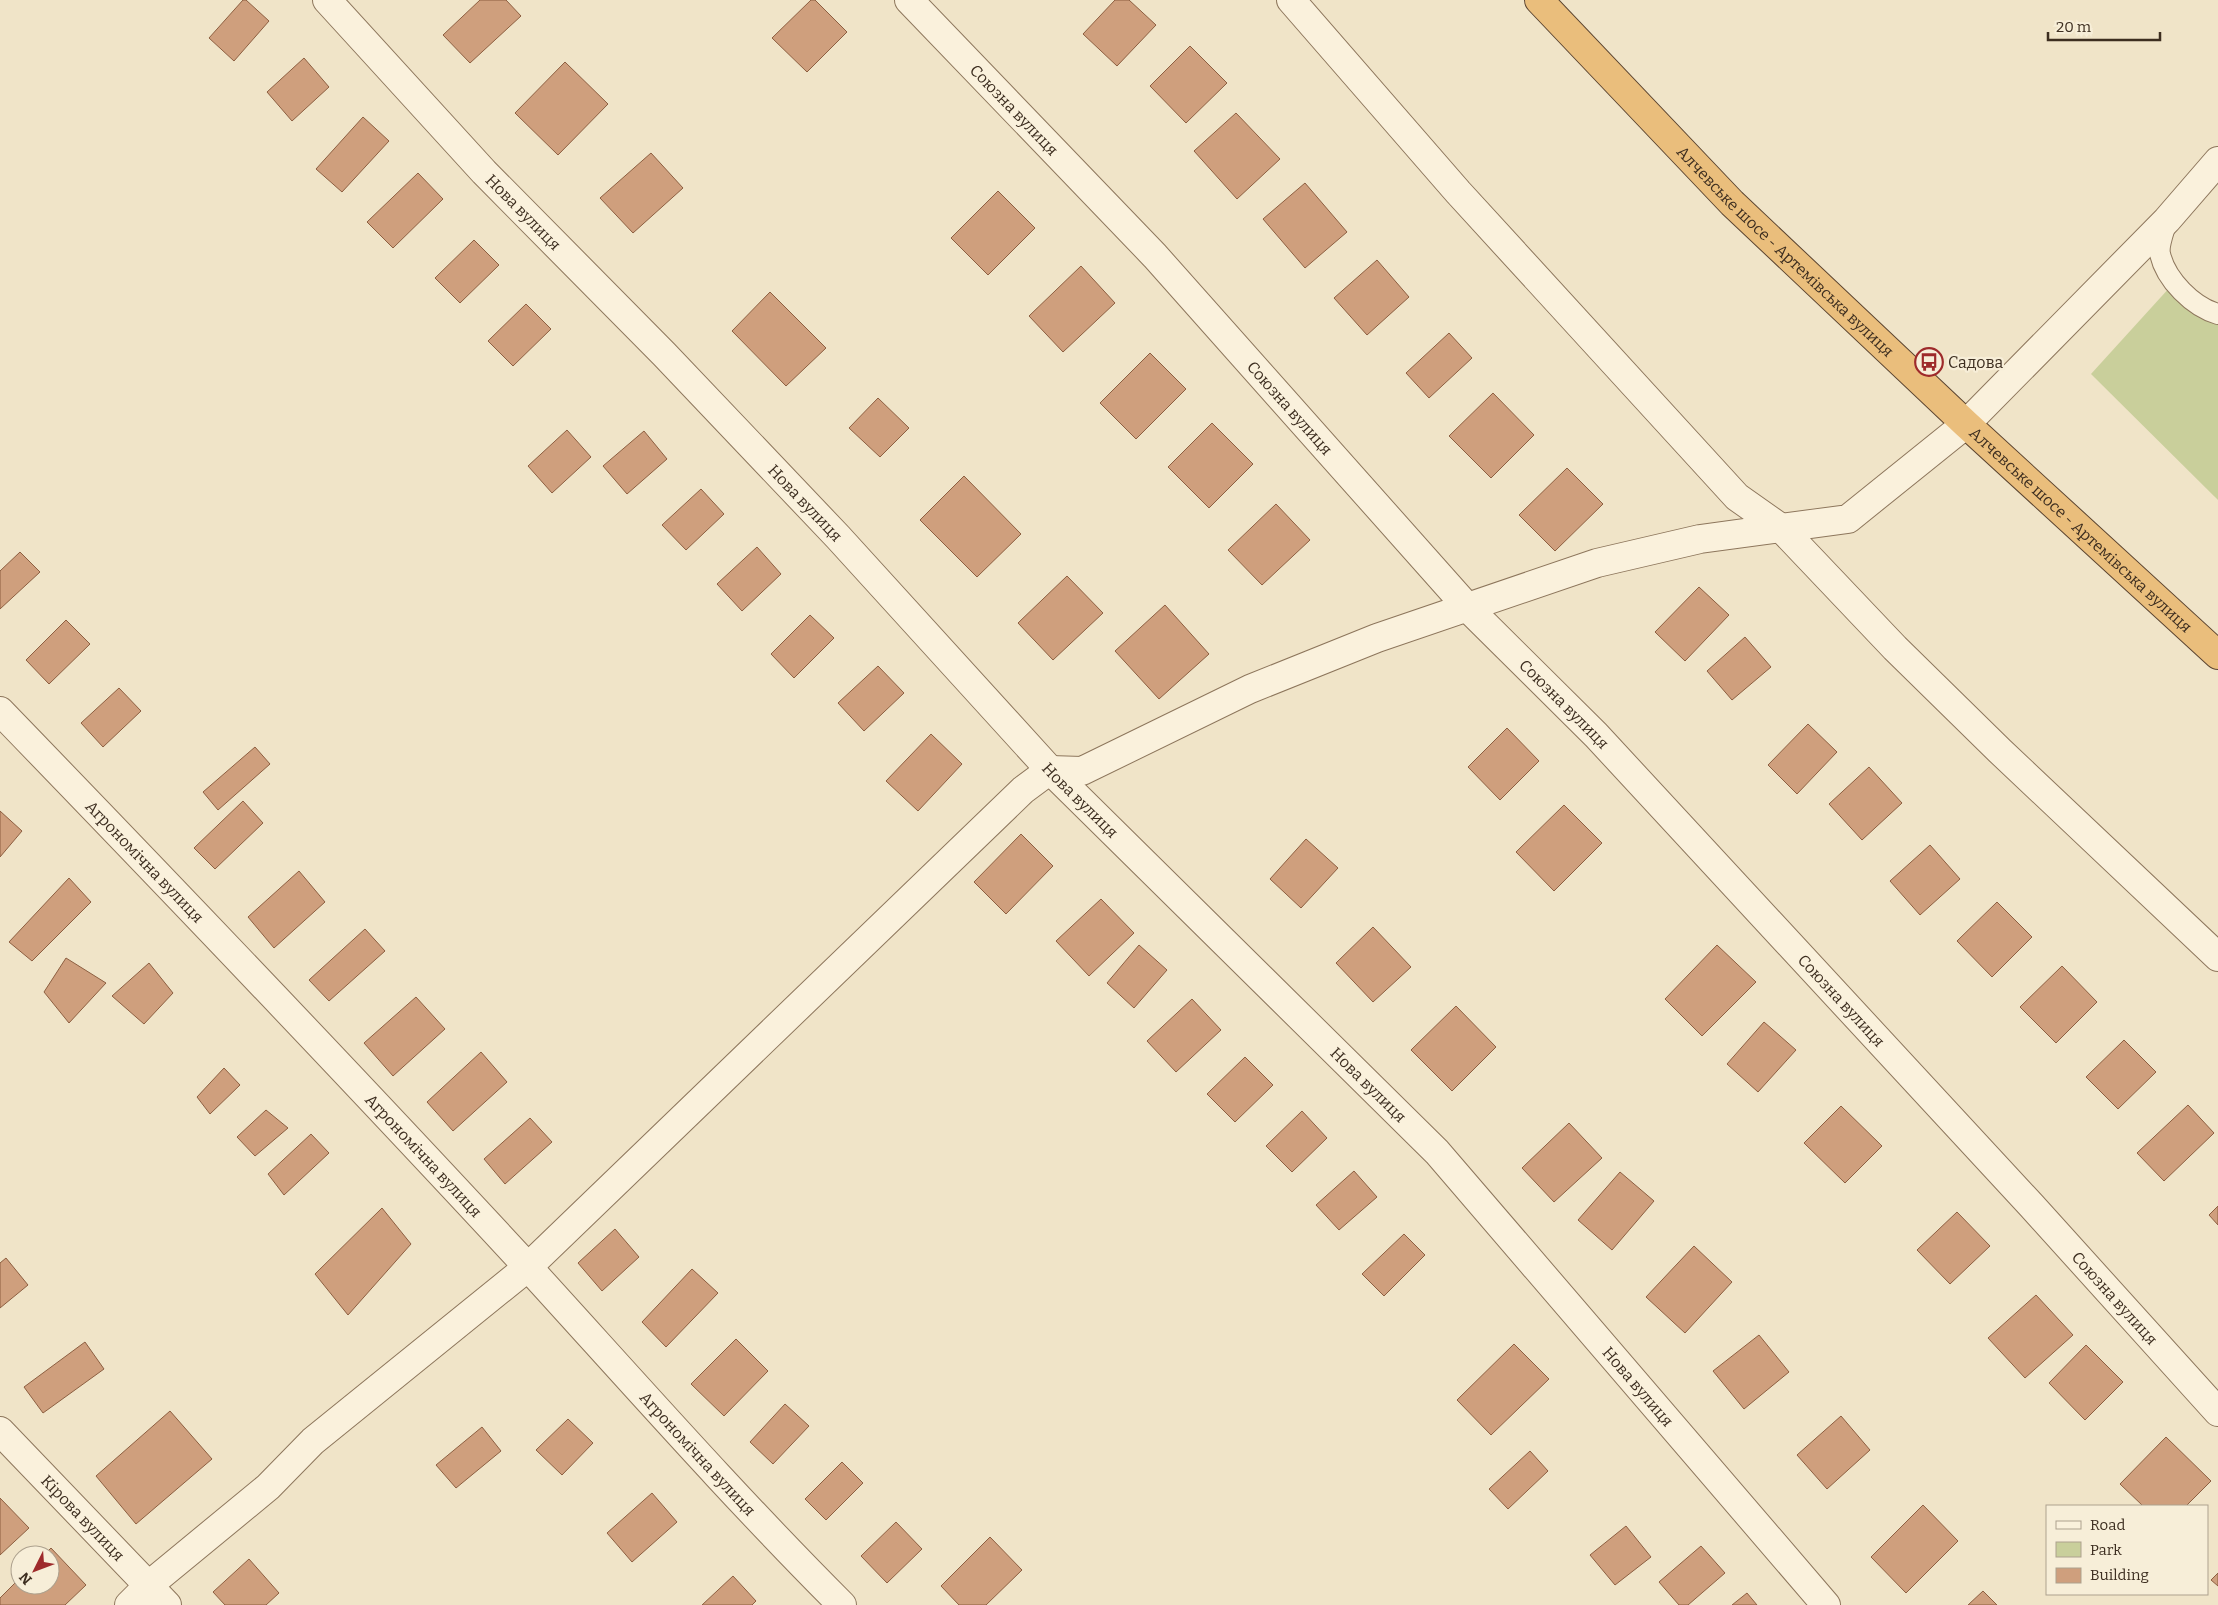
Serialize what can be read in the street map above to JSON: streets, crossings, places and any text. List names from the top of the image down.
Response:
{
  "streets": {
    "highway": ["Алчевське шосе - Артемівська вулиця"],
    "street": [
      "Союзна вулиця",
      "Нова вулиця",
      "Агрономічна вулиця",
      "Кірова вулиця"
    ]
  },
  "places": {
    "bus stop": ["Садова"]
  },
  "legend": ["Road", "Park", "Building"],
  "scale_bar": "20 m",
  "north": "bottom left"
}
